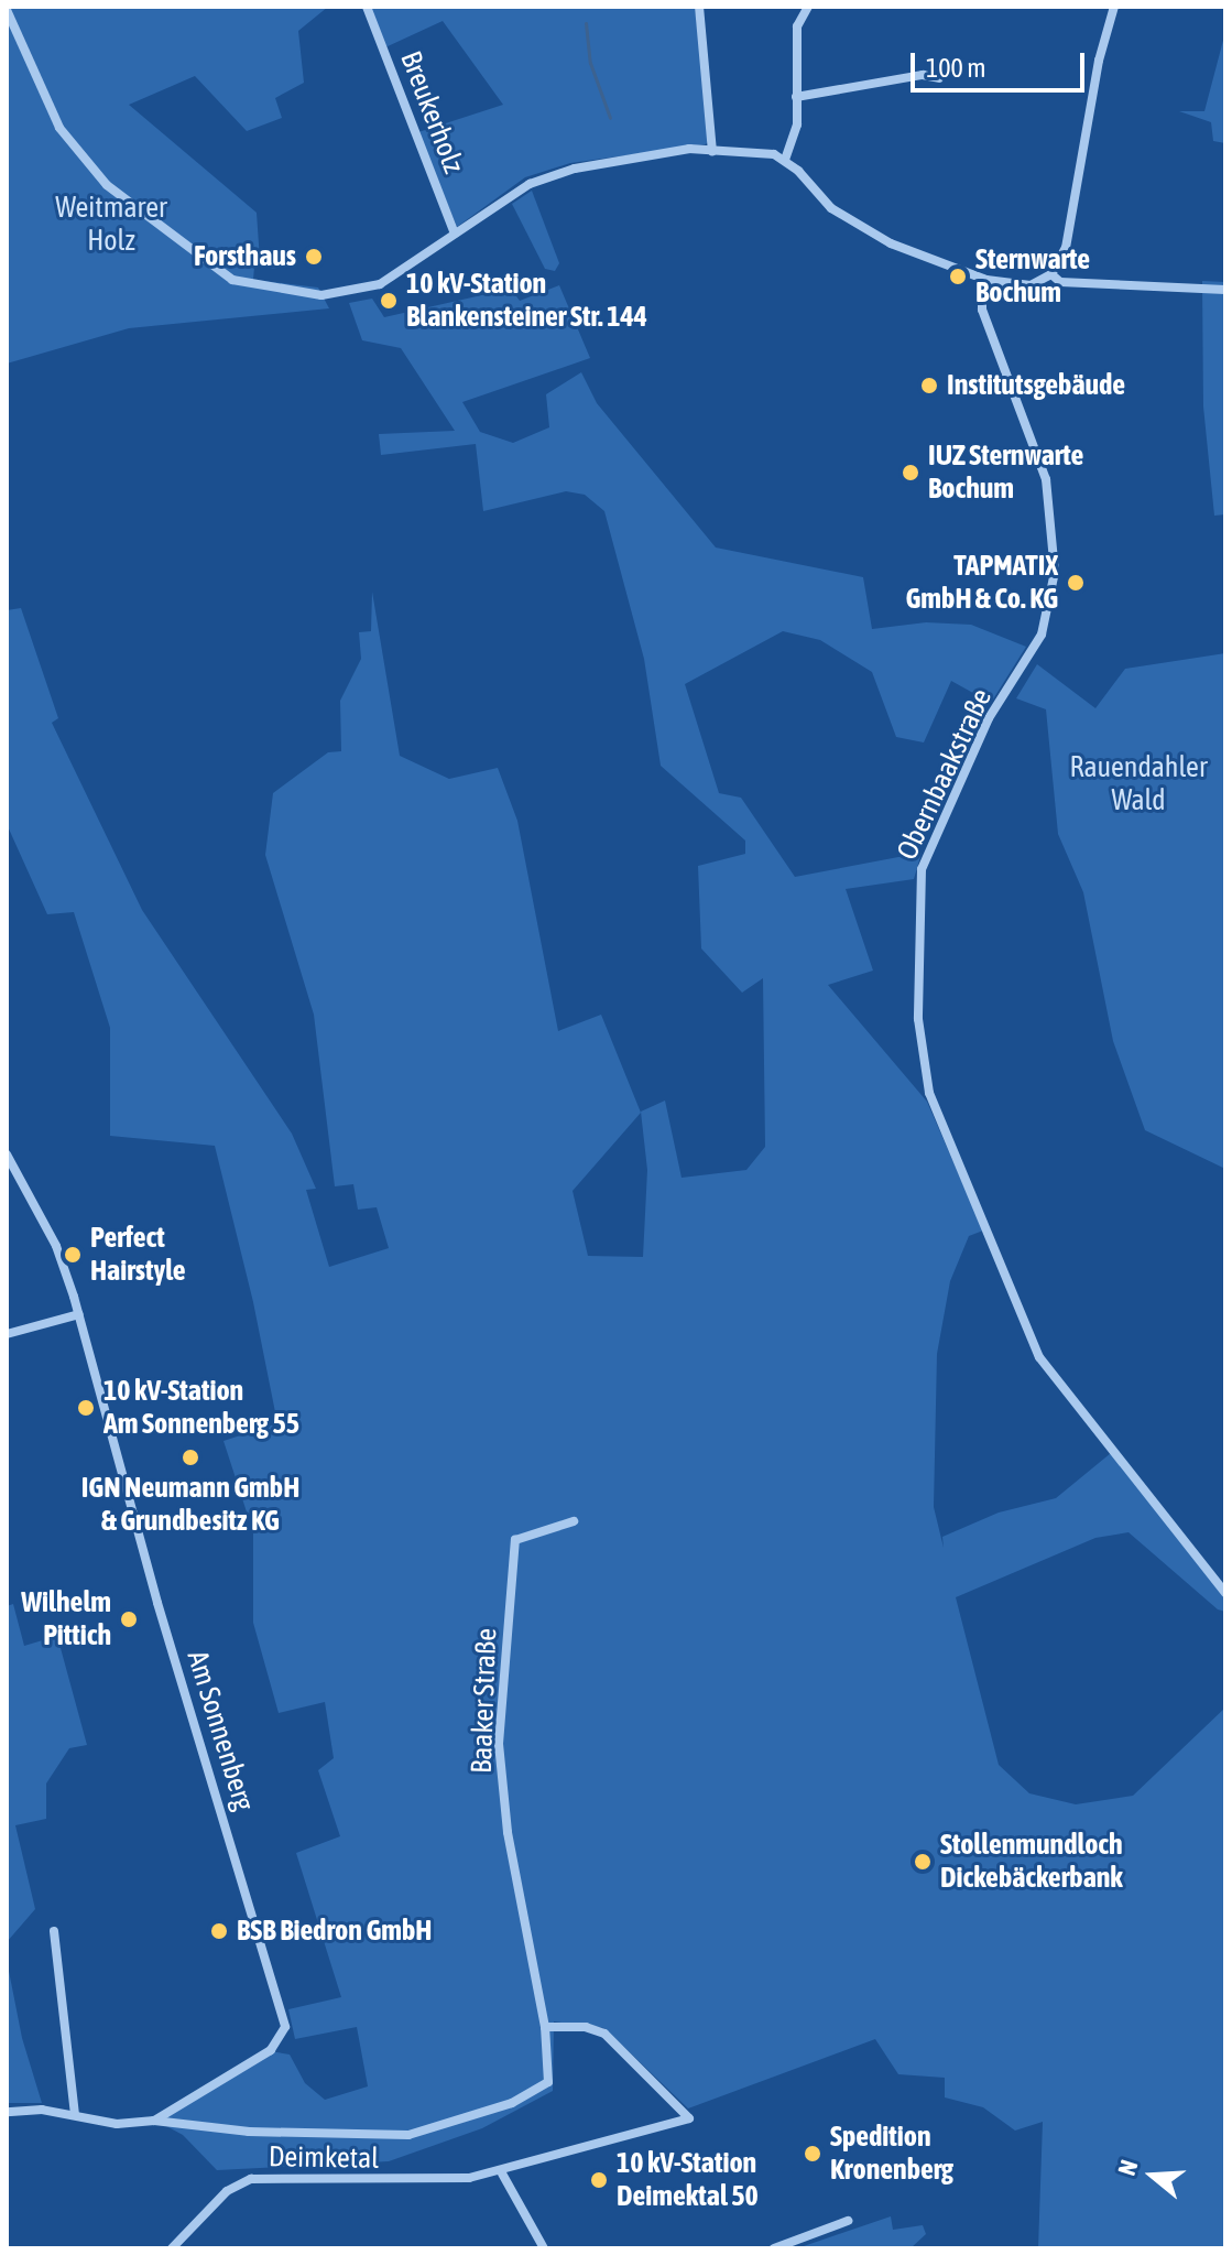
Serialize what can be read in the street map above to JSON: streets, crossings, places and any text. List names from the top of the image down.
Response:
{
  "streets": {
    "street": [
      "Breukerholz",
      "Obernbaakstraße",
      "Baaker Straße",
      "Am Sonnenberg",
      "Deimketal"
    ]
  },
  "crossings": [
    ["Baaker Straße", "Am Sonnenberg"],
    ["Baaker Straße", "Deimketal"]
  ],
  "parks": ["Weitmarer Holz", "Rauendahler Wald"],
  "places": [
    "Forsthaus",
    "Sternwarte Bochum",
    "10 kV-Station Blankensteiner Str. 144",
    "Institutsgebäude",
    "IUZ Sternwarte Bochum",
    "TAPMATIX GmbH & Co. KG",
    "Perfect Hairstyle",
    "10 kV-Station Am Sonnenberg 55",
    "IGN Neumann GmbH & Grundbesitz KG",
    "Wilhelm Pittich",
    "Stollenmundloch Dickebäckerbank",
    "BSB Biedron GmbH",
    "Spedition Kronenberg",
    "10 kV-Station Deimektal 50"
  ],
  "scale_bar": "100 m",
  "north": "left"
}
